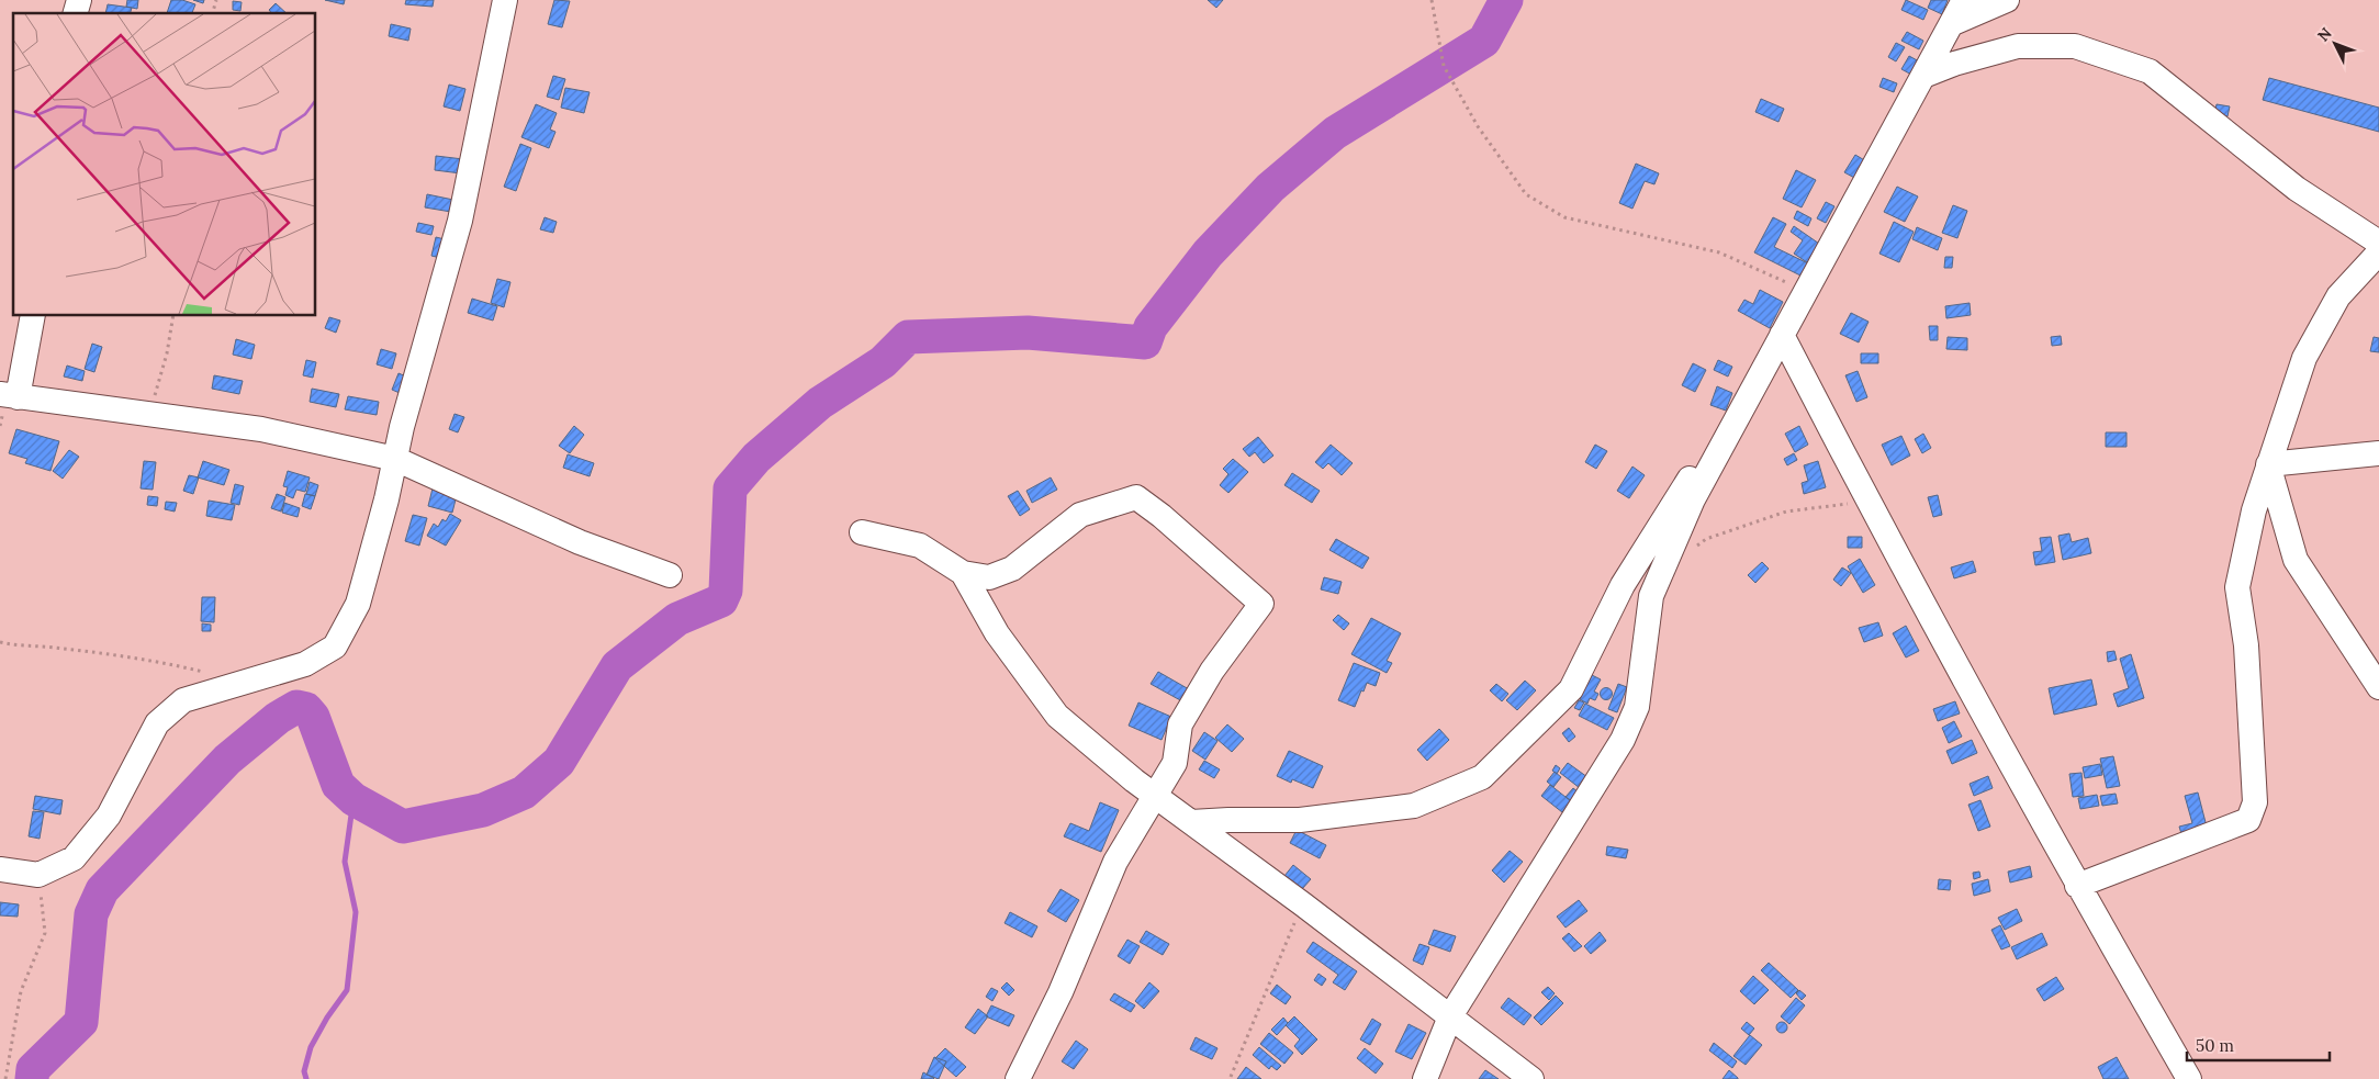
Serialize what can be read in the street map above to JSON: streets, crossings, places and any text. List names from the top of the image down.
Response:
{
  "scale_bar": "50 m",
  "north": "top left"
}
